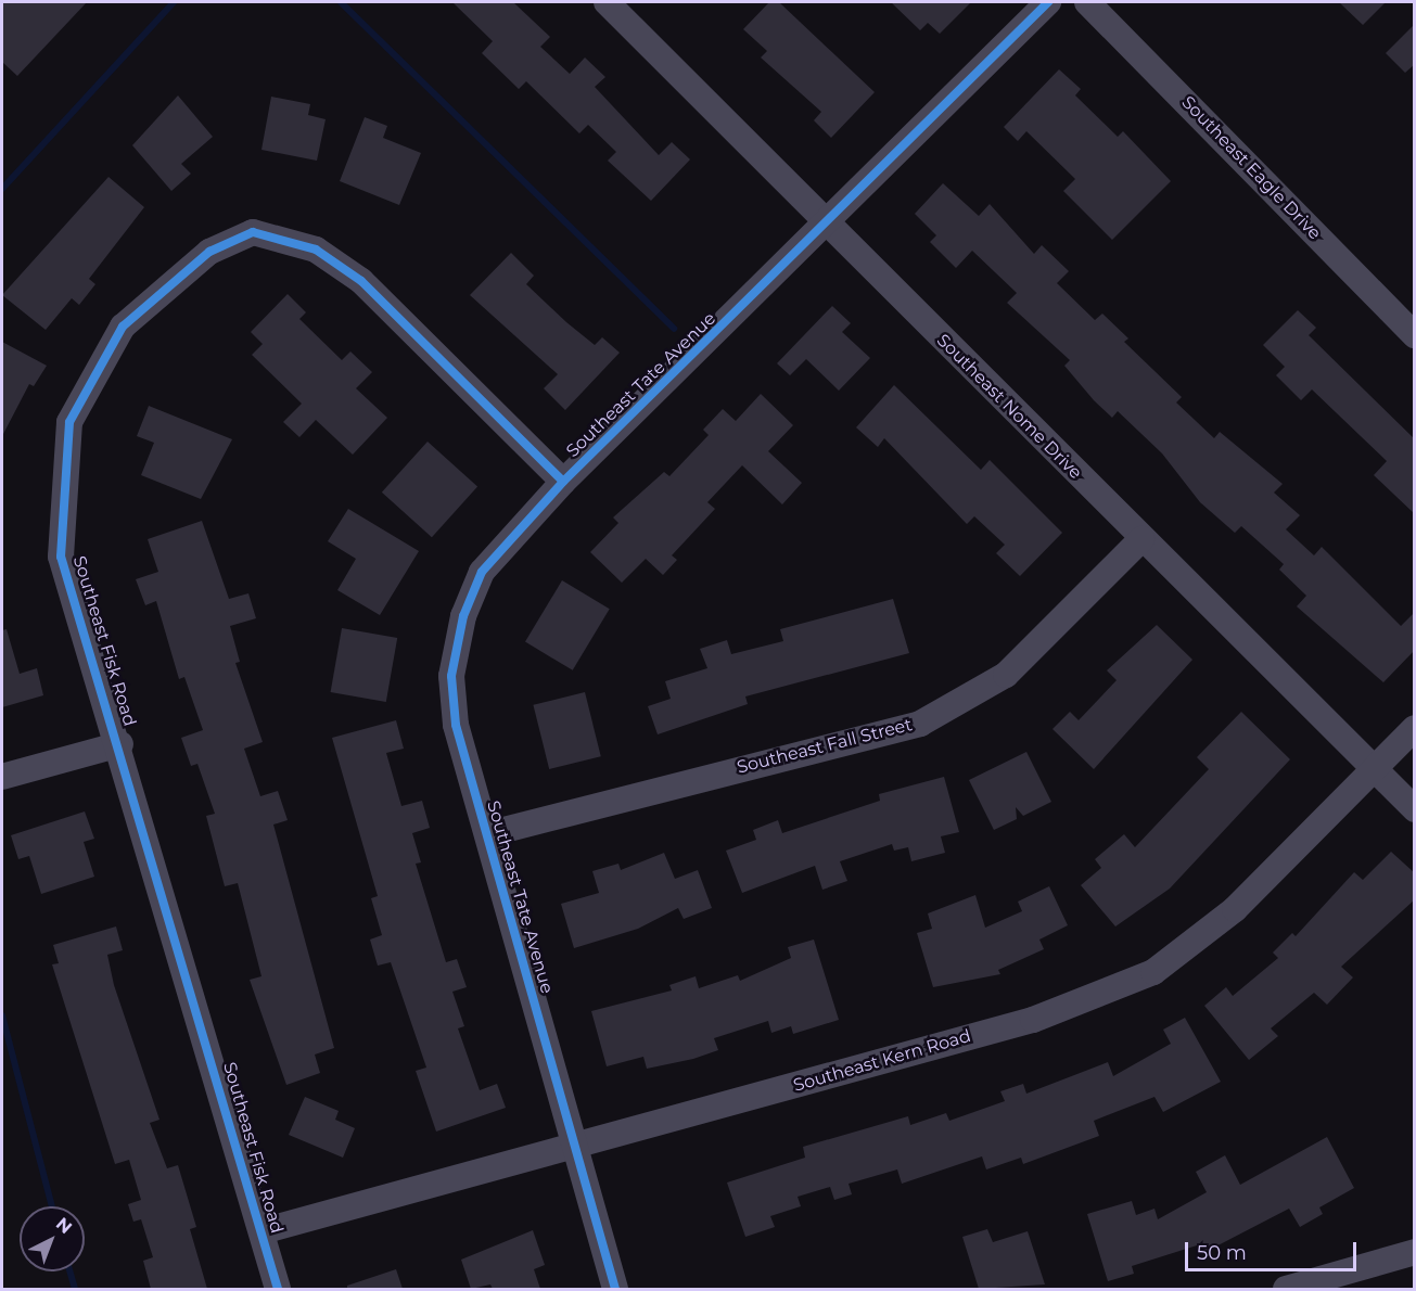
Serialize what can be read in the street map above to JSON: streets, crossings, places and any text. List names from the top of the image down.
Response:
{
  "streets": {
    "street": [
      "Southeast Eagle Drive",
      "Southeast Tate Avenue",
      "Southeast Nome Drive",
      "Southeast Fisk Road",
      "Southeast Fall Street",
      "Southeast Kern Road"
    ]
  },
  "crossings": [
    ["Southeast Tate Avenue", "Southeast Nome Drive"],
    ["Southeast Tate Avenue", "Southeast Fisk Road"],
    ["Southeast Tate Avenue", "Southeast Fall Street"],
    ["Southeast Tate Avenue", "Southeast Kern Road"],
    ["Southeast Nome Drive", "Southeast Fall Street"],
    ["Southeast Nome Drive", "Southeast Kern Road"],
    ["Southeast Fisk Road", "Southeast Kern Road"]
  ],
  "scale_bar": "50 m",
  "north": "top right"
}
